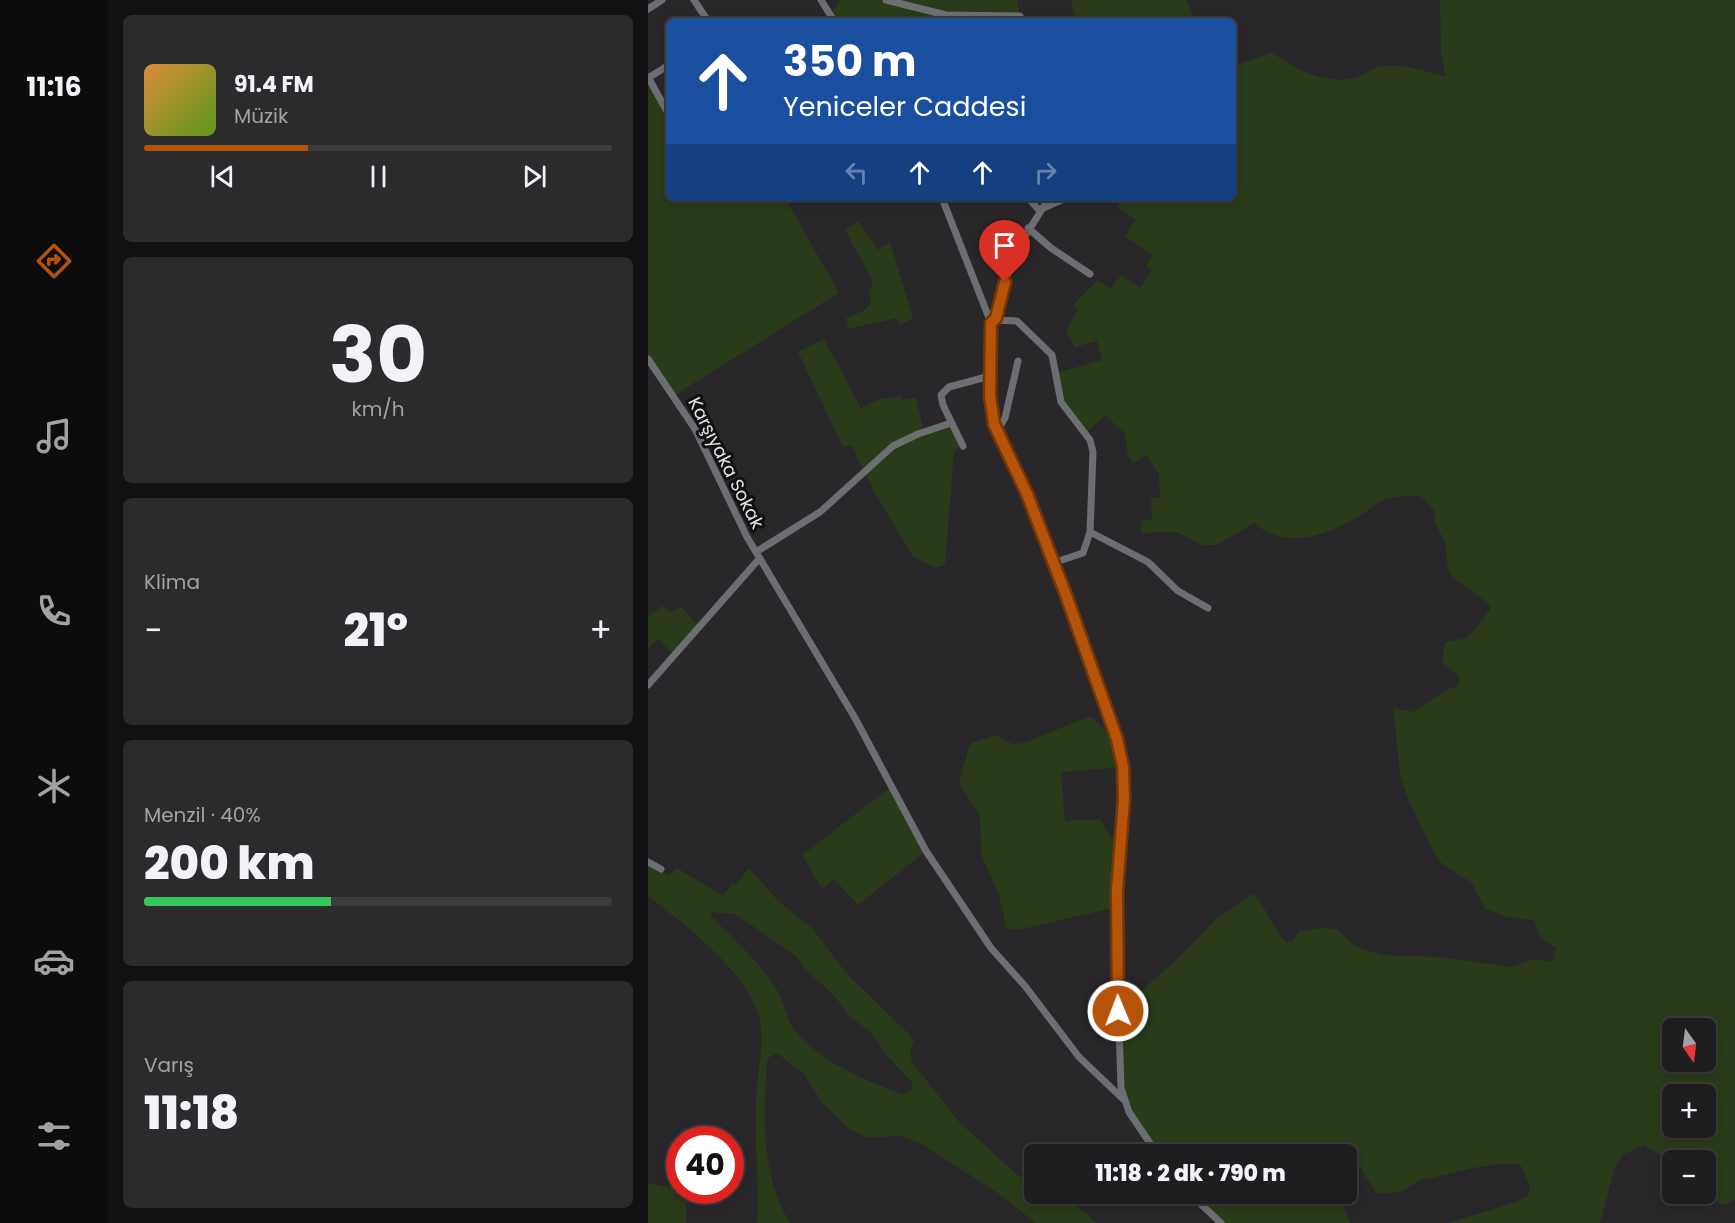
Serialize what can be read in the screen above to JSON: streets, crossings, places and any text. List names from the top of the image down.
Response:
{
  "streets": {
    "street": ["Karşıyaka Sokak"]
  },
  "north": "bottom",
  "page": {
    "tabs": "11:16",
    "turn": ["350 m", "Yeniceler Caddesi"],
    "song": ["91.4 FM", "Müzik"],
    "tile": [
      ["30", "km/h"],
      "Klima",
      ["Menzil · 40%", "200 km"],
      ["Varış", "11:18"]
    ],
    "heat": ["−", "21°", "+"],
    "map_buttons": ["+", "−"],
    "limit": "40",
    "trip": "11:18 · 2 dk · 790 m"
  }
}
